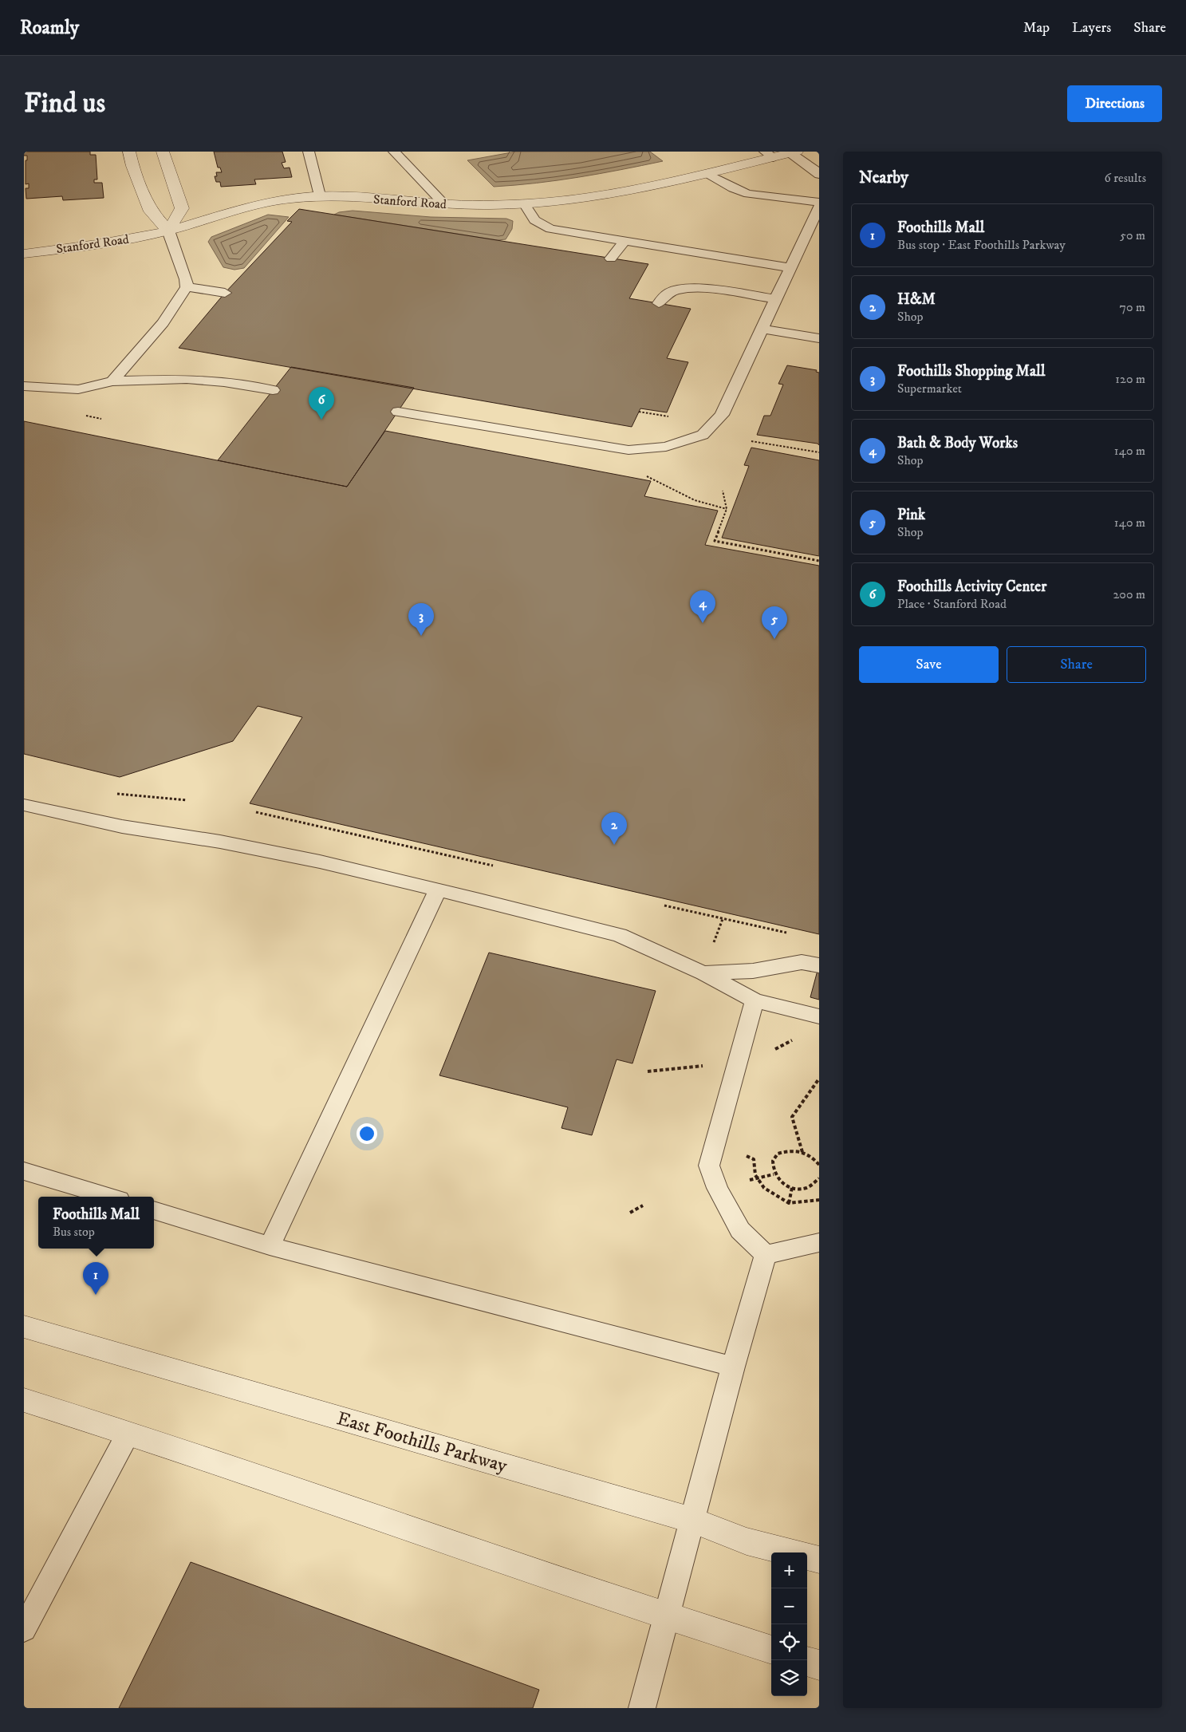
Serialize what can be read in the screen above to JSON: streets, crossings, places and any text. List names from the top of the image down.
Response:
{
  "streets": {
    "street": ["Stanford Road", "East Foothills Parkway"]
  },
  "page": {
    "header": "Roamly",
    "nav": ["Map", "Layers", "Share"],
    "buttons": [
      "Directions",
      ["Save", "Share"]
    ],
    "title": "Find us",
    "heading": ["Nearby", "6 results"],
    "list": [
      {
        "mark": "1",
        "name": "Foothills Mall",
        "note": "Bus stop · East Foothills Parkway",
        "value": "50 m"
      },
      {
        "mark": "2",
        "name": "H&M",
        "note": "Shop",
        "value": "70 m"
      },
      {
        "mark": "3",
        "name": "Foothills Shopping Mall",
        "note": "Supermarket",
        "value": "120 m"
      },
      {
        "mark": "4",
        "name": "Bath & Body Works",
        "note": "Shop",
        "value": "140 m"
      },
      {
        "mark": "5",
        "name": "Pink",
        "note": "Shop",
        "value": "140 m"
      },
      {
        "mark": "6",
        "name": "Foothills Activity Center",
        "note": "Place · Stanford Road",
        "value": "200 m"
      }
    ],
    "pins": [
      "6",
      "4",
      "3",
      "5",
      "2",
      "1"
    ],
    "popup": ["Foothills Mall", "Bus stop"],
    "map_buttons": ["+", "−"]
  }
}
